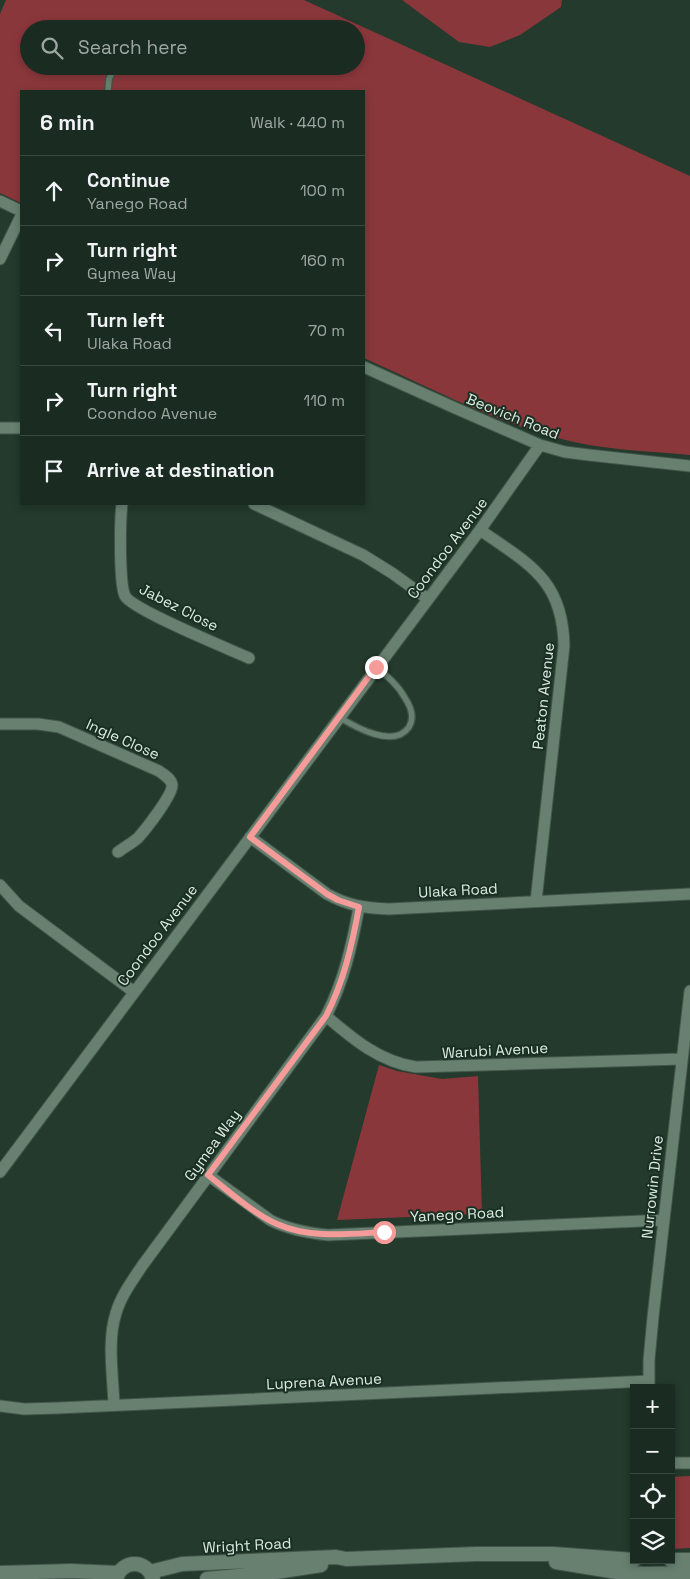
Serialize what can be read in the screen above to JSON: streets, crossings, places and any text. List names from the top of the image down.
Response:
{
  "streets": {
    "main road": ["Wright Road"],
    "street": [
      "Beovich Road",
      "Coondoo Avenue",
      "Jabez Close",
      "Peaton Avenue",
      "Ingle Close",
      "Ulaka Road",
      "Warubi Avenue",
      "Gymea Way",
      "Nurrowin Drive",
      "Yanego Road",
      "Luprena Avenue"
    ]
  },
  "crossings": [
    ["Beovich Road", "Coondoo Avenue"],
    ["Coondoo Avenue", "Peaton Avenue"],
    ["Coondoo Avenue", "Ulaka Road"],
    ["Peaton Avenue", "Ulaka Road"],
    ["Ulaka Road", "Gymea Way"],
    ["Warubi Avenue", "Gymea Way"],
    ["Warubi Avenue", "Nurrowin Drive"],
    ["Gymea Way", "Yanego Road"],
    ["Gymea Way", "Luprena Avenue"],
    ["Nurrowin Drive", "Yanego Road"]
  ],
  "page": {
    "search": "Search here",
    "heading": ["6 min", "Walk · 440 m"],
    "list": [
      ["Continue", "Yanego Road", "100 m"],
      ["Turn right", "Gymea Way", "160 m"],
      ["Turn left", "Ulaka Road", "70 m"],
      ["Turn right", "Coondoo Avenue", "110 m"],
      "Arrive at destination"
    ],
    "map_buttons": ["+", "−"]
  }
}
